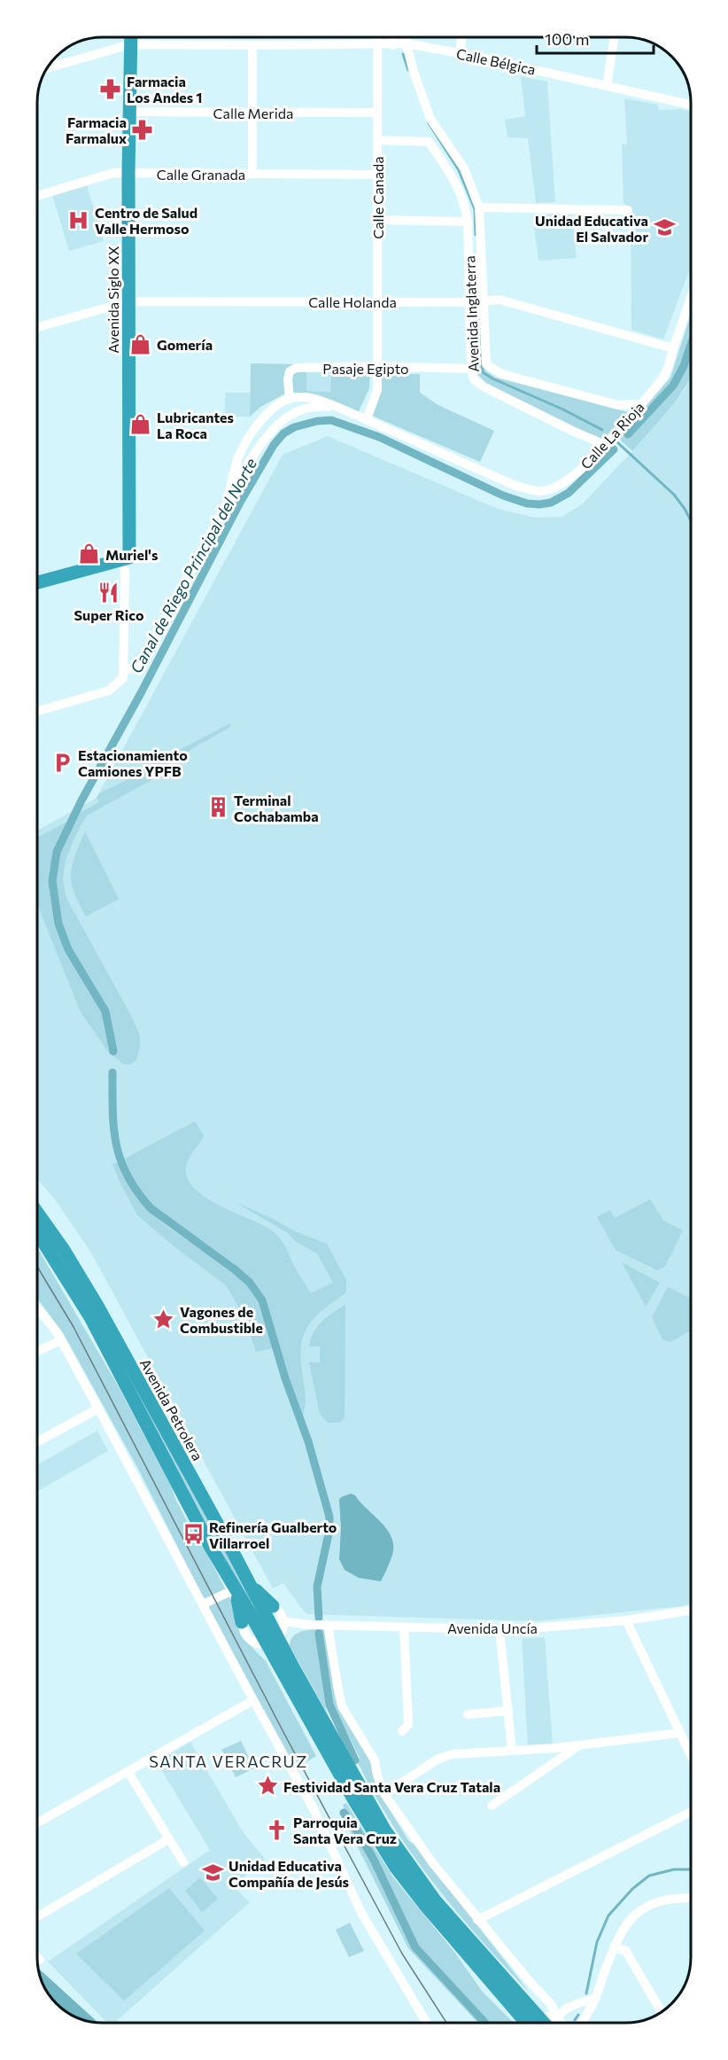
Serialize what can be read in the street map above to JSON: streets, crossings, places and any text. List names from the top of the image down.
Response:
{
  "streets": {
    "highway": ["Avenida Siglo XX", "Avenida Petrolera"],
    "street": [
      "Calle Bélgica",
      "Calle Merida",
      "Calle Granada",
      "Calle Canada",
      "Calle Holanda",
      "Avenida Inglaterra",
      "Pasaje Egipto",
      "Calle La Rioja",
      "Avenida Uncía"
    ]
  },
  "crossings": [
    ["Calle Bélgica", "Calle Canada"],
    ["Calle Bélgica", "Avenida Siglo XX"],
    ["Calle Bélgica", "Avenida Inglaterra"],
    ["Calle Merida", "Calle Canada"],
    ["Calle Merida", "Avenida Siglo XX"],
    ["Calle Granada", "Calle Canada"],
    ["Calle Granada", "Avenida Siglo XX"],
    ["Calle Canada", "Calle Holanda"],
    ["Calle Canada", "Avenida Inglaterra"],
    ["Calle Canada", "Pasaje Egipto"],
    ["Calle Canada", "Calle La Rioja"],
    ["Avenida Siglo XX", "Calle Holanda"],
    ["Avenida Siglo XX", "Calle La Rioja"],
    ["Calle Holanda", "Avenida Inglaterra"],
    ["Calle Holanda", "Calle La Rioja"],
    ["Avenida Inglaterra", "Pasaje Egipto"],
    ["Avenida Inglaterra", "Calle La Rioja"],
    ["Pasaje Egipto", "Calle La Rioja"],
    ["Avenida Petrolera", "Avenida Uncía"]
  ],
  "districts": ["SANTA VERACRUZ"],
  "water": ["Canal de Riego Principal del Norte"],
  "places": {
    "pharmacy": ["Farmacia Los Andes 1", "Farmacia Farmalux"],
    "hospital": ["Centro de Salud Valle Hermoso"],
    "school or university": ["Unidad Educativa El Salvador", "Unidad Educativa Compañía de Jesús"],
    "shop": ["Gomería", "Lubricantes La Roca", "Muriel's"],
    "restaurant": ["Super Rico"],
    "parking": ["Estacionamiento Camiones YPFB"],
    "building": ["Terminal Cochabamba"],
    "place": ["Vagones de Combustible", "Festividad Santa Vera Cruz Tatala"],
    "bus stop": ["Refinería Gualberto Villarroel"],
    "church": ["Parroquia Santa Vera Cruz"]
  },
  "scale_bar": "100 m"
}
